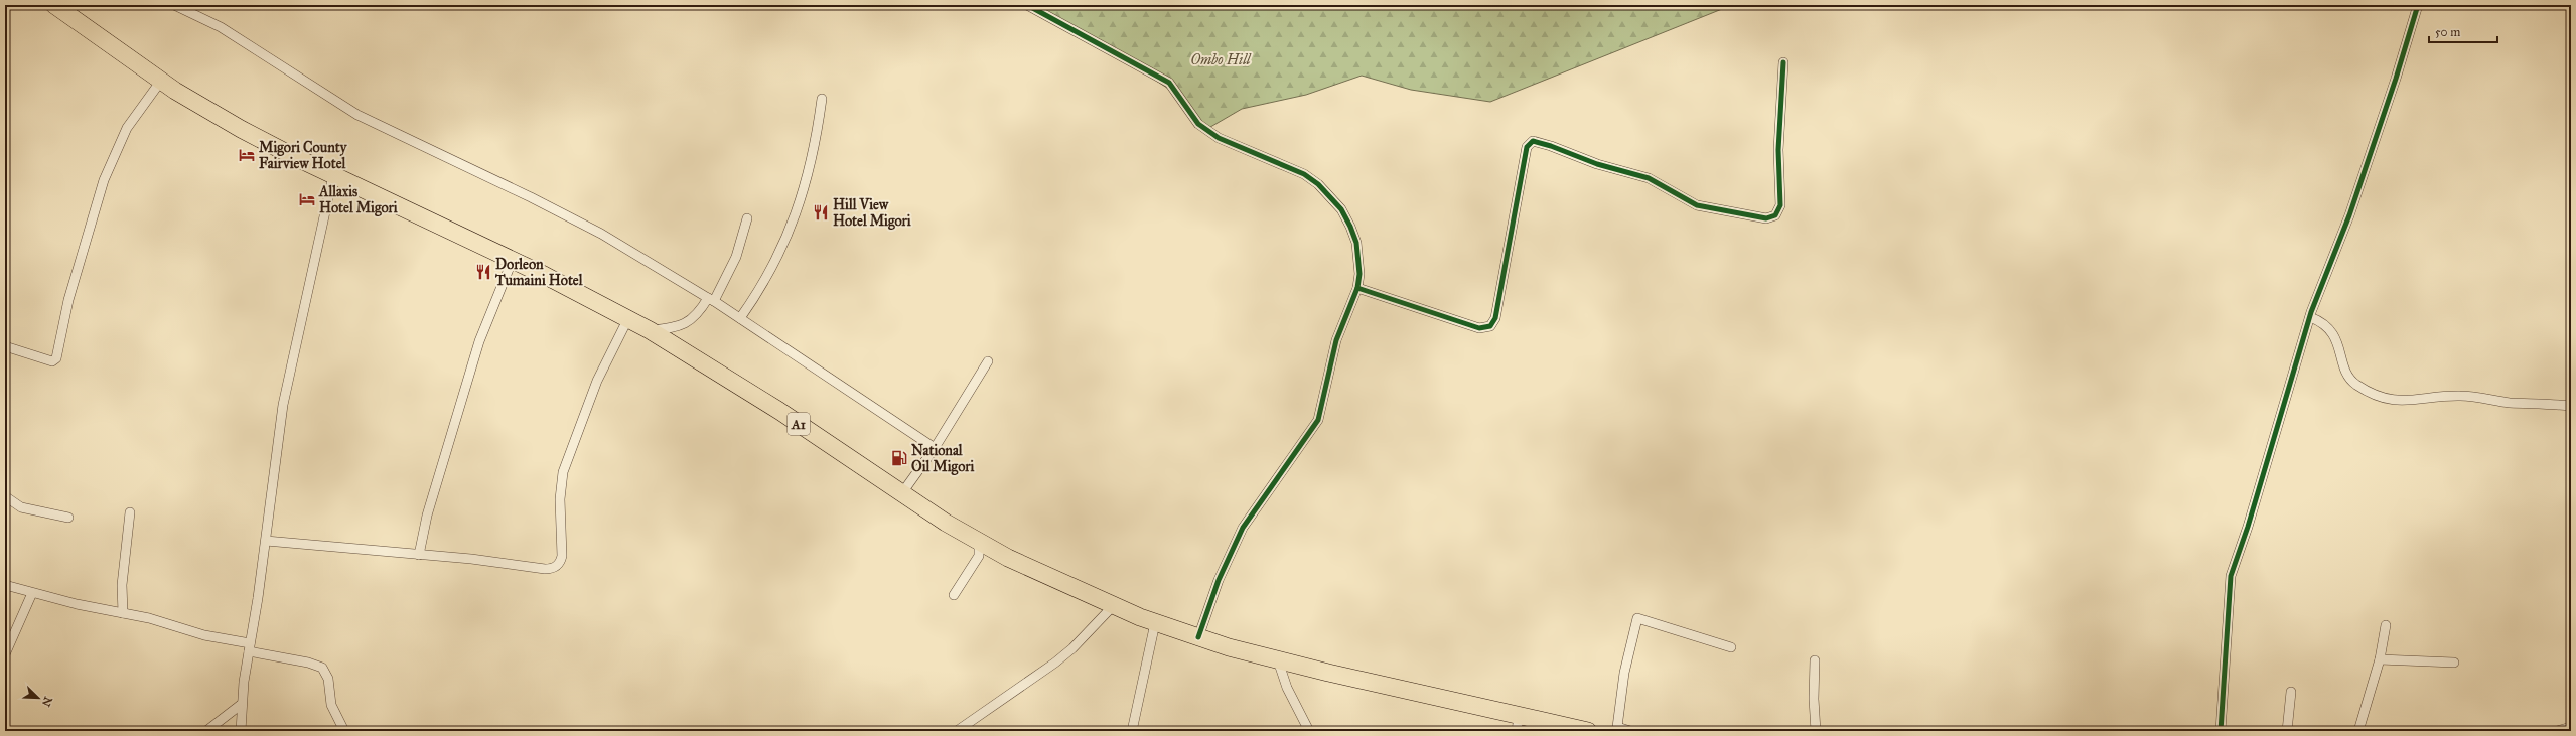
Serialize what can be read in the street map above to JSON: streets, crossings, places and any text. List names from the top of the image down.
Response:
{
  "streets": {
    "highway": ["A1"]
  },
  "parks": ["Ombo Hill"],
  "places": {
    "hotel": ["Migori County Fairview Hotel", "Allaxis Hotel Migori"],
    "restaurant": ["Hill View Hotel Migori", "Dorleon Tumaini Hotel"],
    "fuel station": ["National Oil Migori"]
  },
  "scale_bar": "50 m",
  "north": "bottom right"
}
